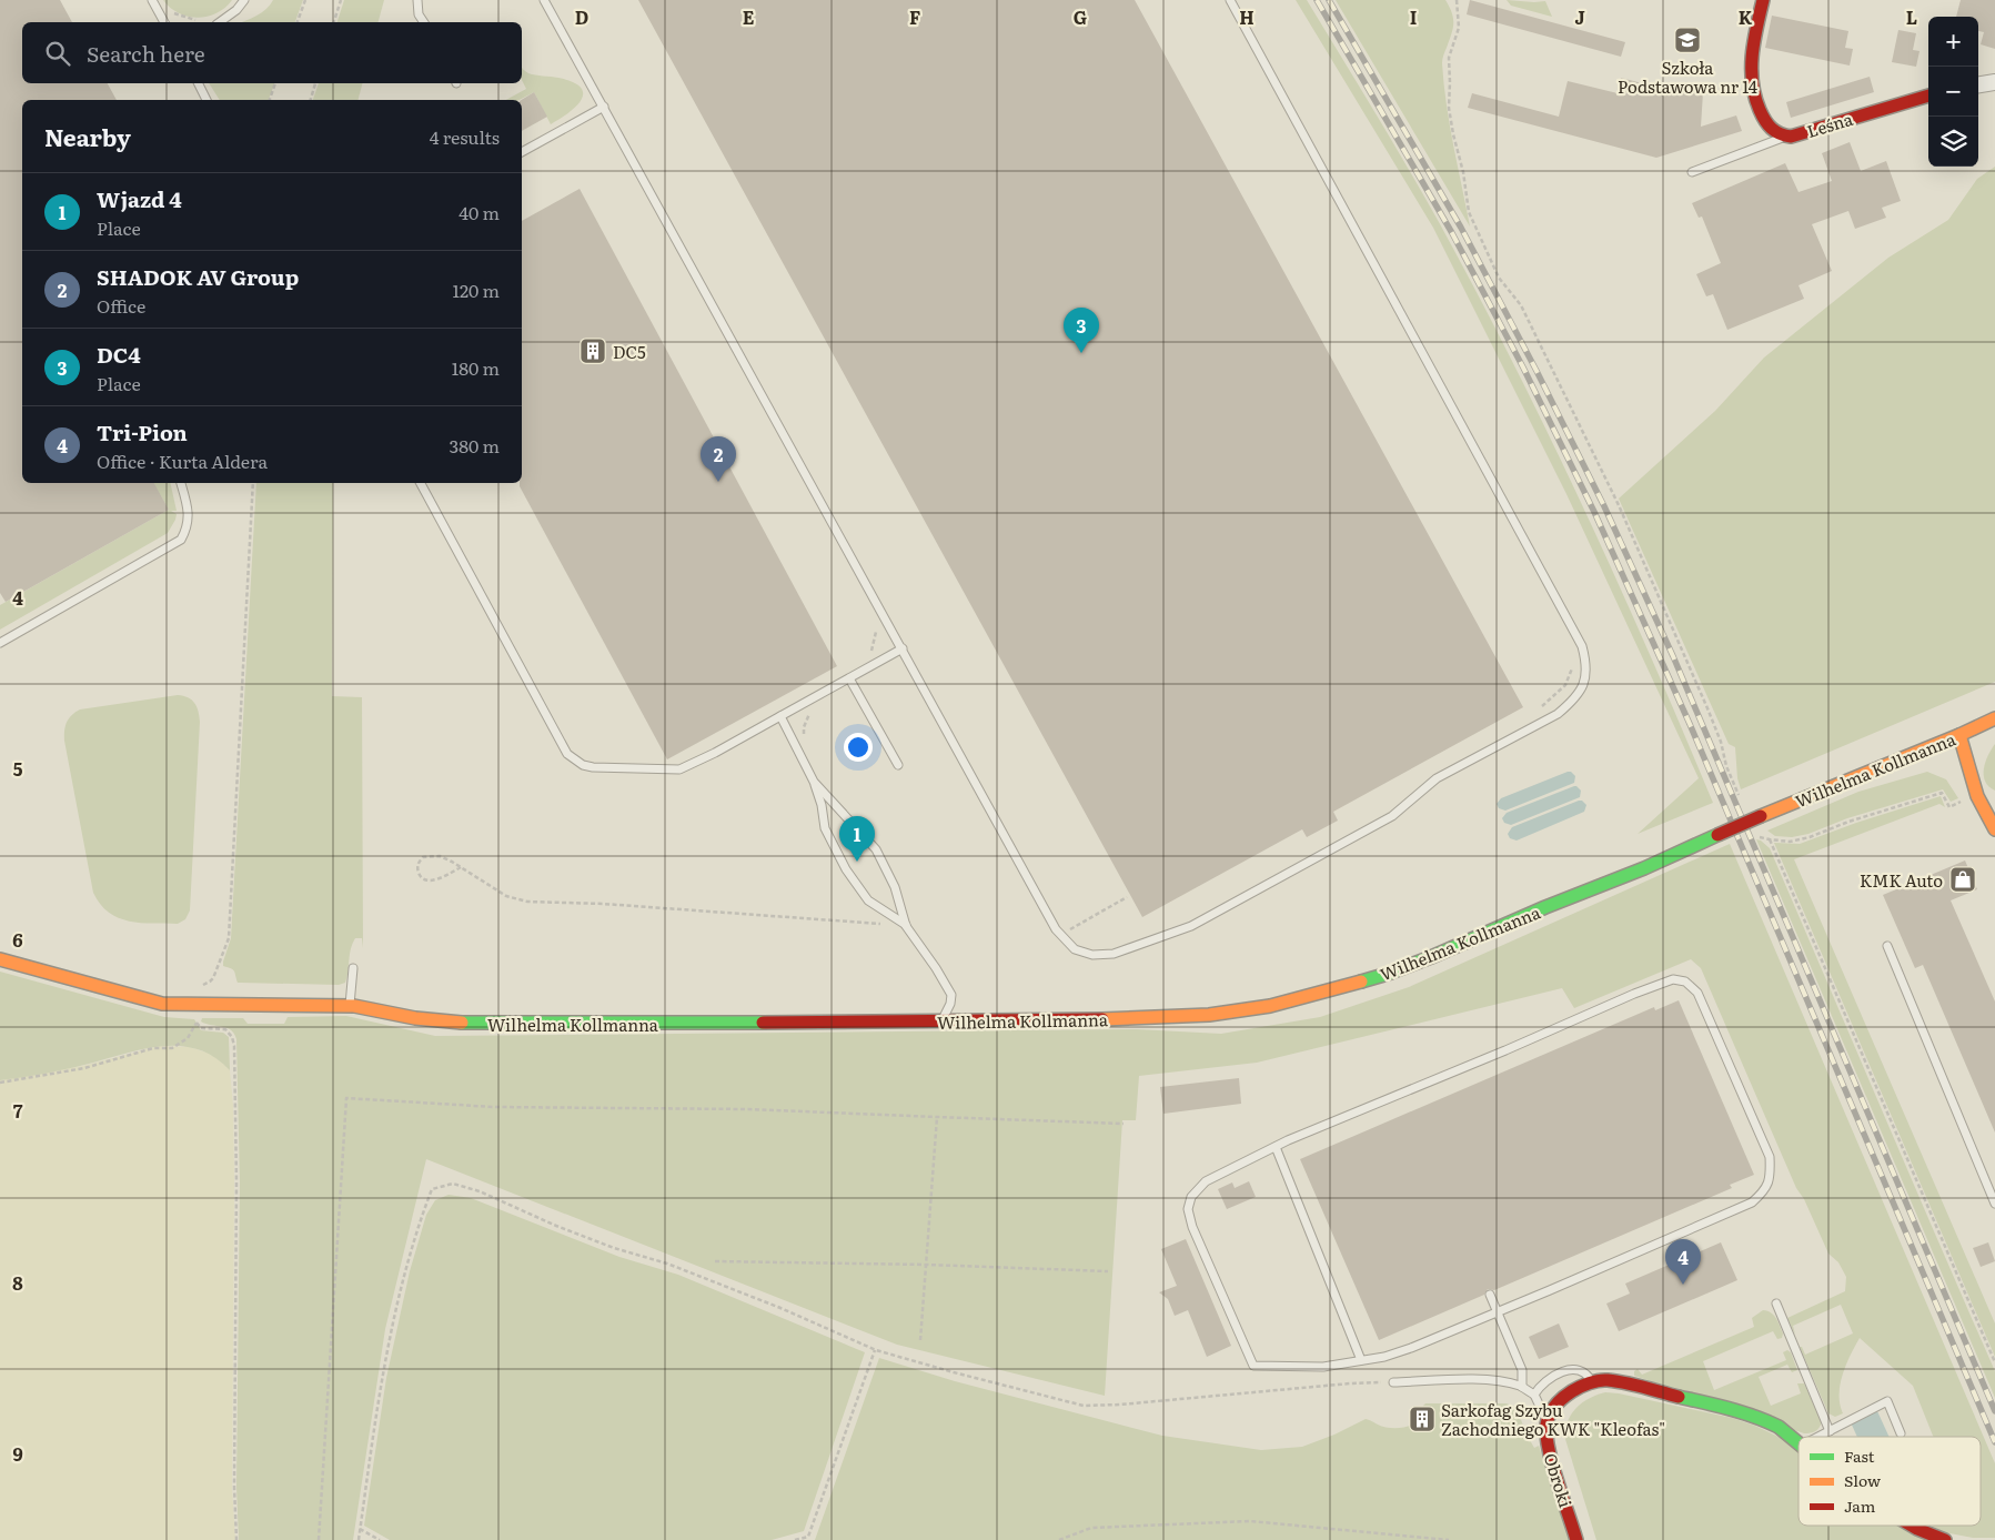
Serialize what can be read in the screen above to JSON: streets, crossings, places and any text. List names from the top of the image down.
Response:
{
  "streets": {
    "street": ["Leśna", "Wilhelma Kollmanna", "Obroki"]
  },
  "places": {
    "school or university": ["Szkoła Podstawowa nr 14"],
    "building": ["DC5", "Sarkofag Szybu Zachodniego KWK \"Kleofas\""],
    "shop": ["KMK Auto"]
  },
  "legend": ["Fast", "Slow", "Jam"],
  "page": {
    "map_buttons": ["+", "−"],
    "search": "Search here",
    "heading": ["Nearby", "4 results"],
    "list": [
      {
        "mark": "1",
        "name": "Wjazd 4",
        "note": "Place",
        "value": "40 m"
      },
      {
        "mark": "2",
        "name": "SHADOK AV Group",
        "note": "Office",
        "value": "120 m"
      },
      {
        "mark": "3",
        "name": "DC4",
        "note": "Place",
        "value": "180 m"
      },
      {
        "mark": "4",
        "name": "Tri-Pion",
        "note": "Office · Kurta Aldera",
        "value": "380 m"
      }
    ],
    "pins": [
      "3",
      "2",
      "1",
      "4"
    ]
  },
  "grid": {
    "columns": [
      "D",
      "E",
      "F",
      "G",
      "H",
      "I",
      "J",
      "K",
      "L"
    ],
    "rows": [
      "4",
      "5",
      "6",
      "7",
      "8",
      "9"
    ]
  }
}
